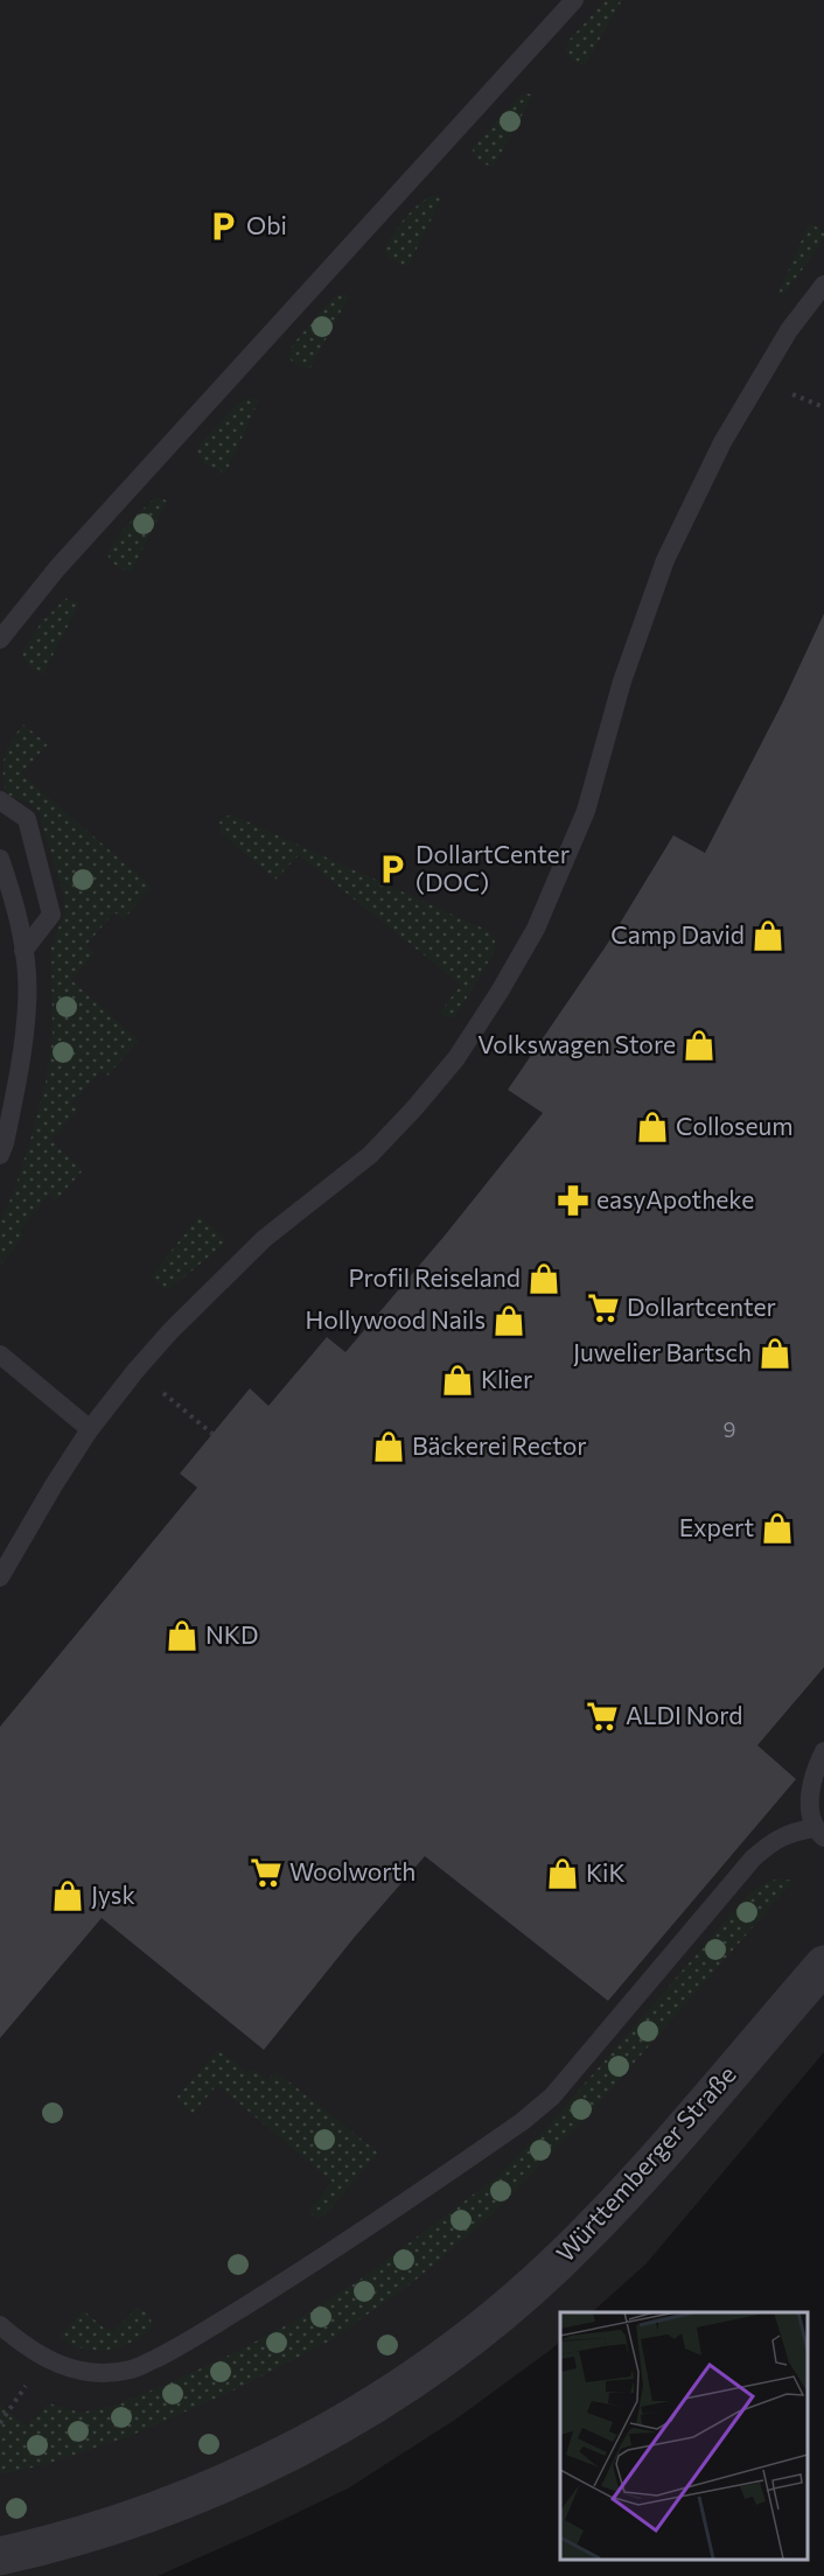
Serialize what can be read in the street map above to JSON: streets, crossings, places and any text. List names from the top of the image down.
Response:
{
  "streets": {
    "street": ["Württemberger Straße"]
  },
  "places": {
    "parking": ["Obi", "DollartCenter (DOC)"],
    "shop": [
      "Camp David",
      "Volkswagen Store",
      "Colloseum",
      "Profil Reiseland",
      "Hollywood Nails",
      "Juwelier Bartsch",
      "Klier",
      "Bäckerei Rector",
      "Expert",
      "NKD",
      "KiK",
      "Jysk"
    ],
    "pharmacy": ["easyApotheke"],
    "supermarket": ["Dollartcenter", "ALDI Nord", "Woolworth"]
  },
  "house_numbers": ["9"]
}
